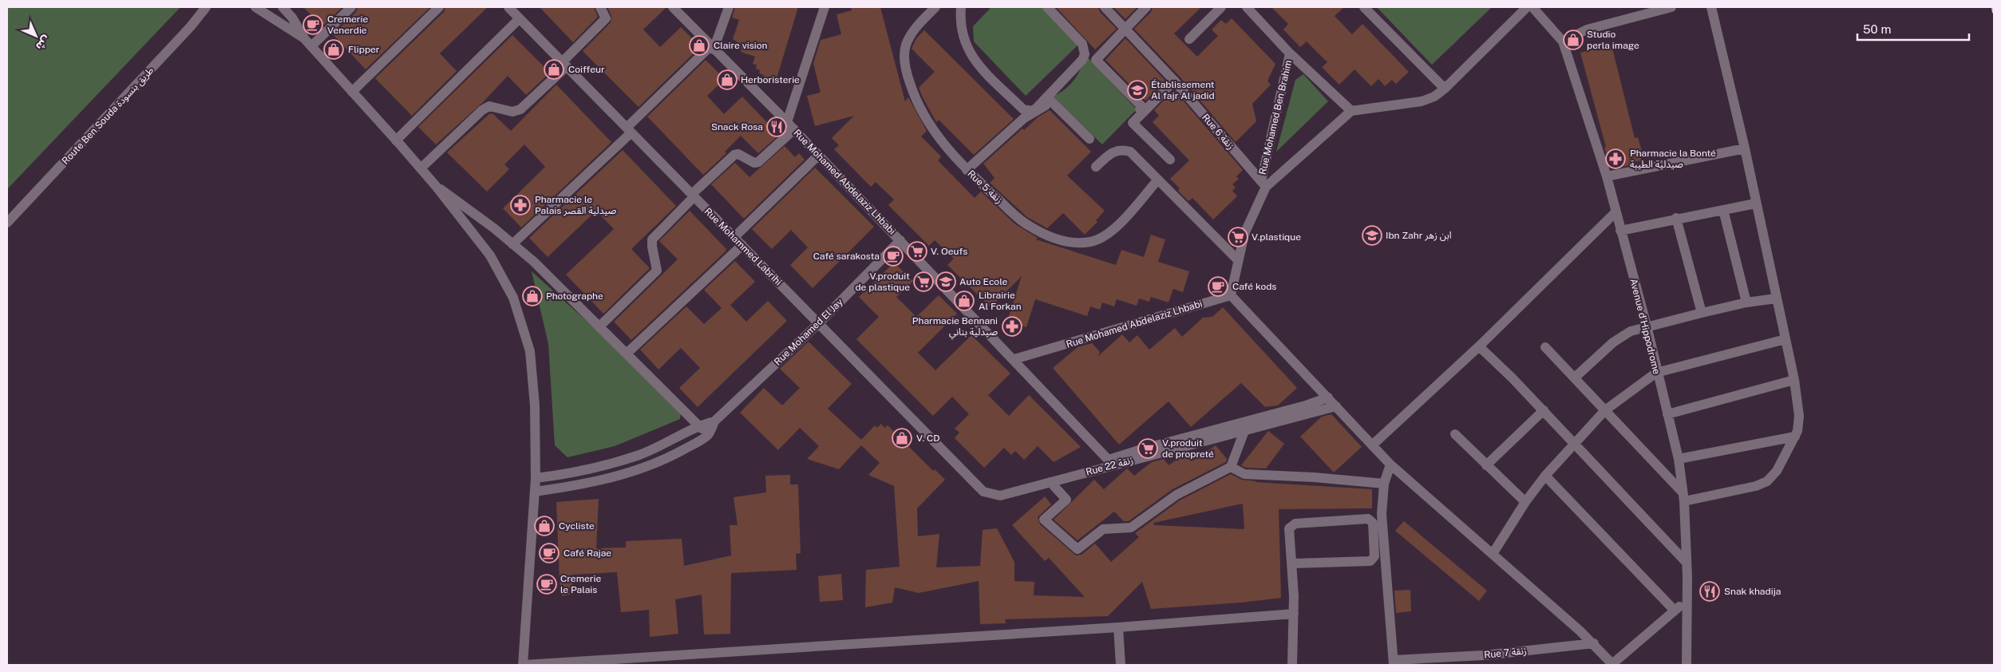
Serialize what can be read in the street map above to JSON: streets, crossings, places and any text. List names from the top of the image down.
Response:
{
  "streets": {
    "street": [
      "Route Ben Souda طريق بنسودة",
      "Rue Mohamed Ben Brahim",
      "Rue 6 زنقة",
      "Rue Mohamed Abdelaziz Lhbabi",
      "Rue 5 زنقة",
      "Rue Mohammed Labrihi",
      "Avenue d'Hippodrome",
      "Rue Mohamed El Jay",
      "Rue 22 زنقة",
      "Rue 7 زنقة"
    ]
  },
  "crossings": [
    ["Rue Mohamed Ben Brahim", "Rue 6 زنقة"],
    ["Rue Mohamed Ben Brahim", "Rue Mohamed Abdelaziz Lhbabi"],
    ["Rue Mohamed Abdelaziz Lhbabi", "Rue Mohamed El Jay"],
    ["Rue Mohamed Abdelaziz Lhbabi", "Rue 22 زنقة"],
    ["Rue Mohammed Labrihi", "Rue Mohamed El Jay"],
    ["Rue Mohammed Labrihi", "Rue 22 زنقة"]
  ],
  "places": {
    "cafe": [
      "Cremerie Venerdie",
      "Café sarakosta",
      "Café kods",
      "Café Rajae",
      "Cremerie le Palais"
    ],
    "shop": [
      "Studio perla image",
      "Claire vision",
      "Flipper",
      "Coiffeur",
      "Herboristerie",
      "Photographe",
      "Librairie Al Forkan",
      "V. CD",
      "Cycliste"
    ],
    "school or university": ["Établissement Al fajr Al jadid", "Ibn Zahr ابن زهر", "Auto Ecole"],
    "restaurant": ["Snack Rosa", "Snak khadija"],
    "pharmacy": ["Pharmacie la Bonté صيدلية الطيبة", "Pharmacie le Palais صيدلية القصر", "Pharmacie Bennani صيدلية بناني"],
    "supermarket": [
      "V.plastique",
      "V. Oeufs",
      "V.produit de plastique",
      "V.produit de propreté"
    ]
  },
  "scale_bar": "50 m",
  "north": "bottom right"
}
